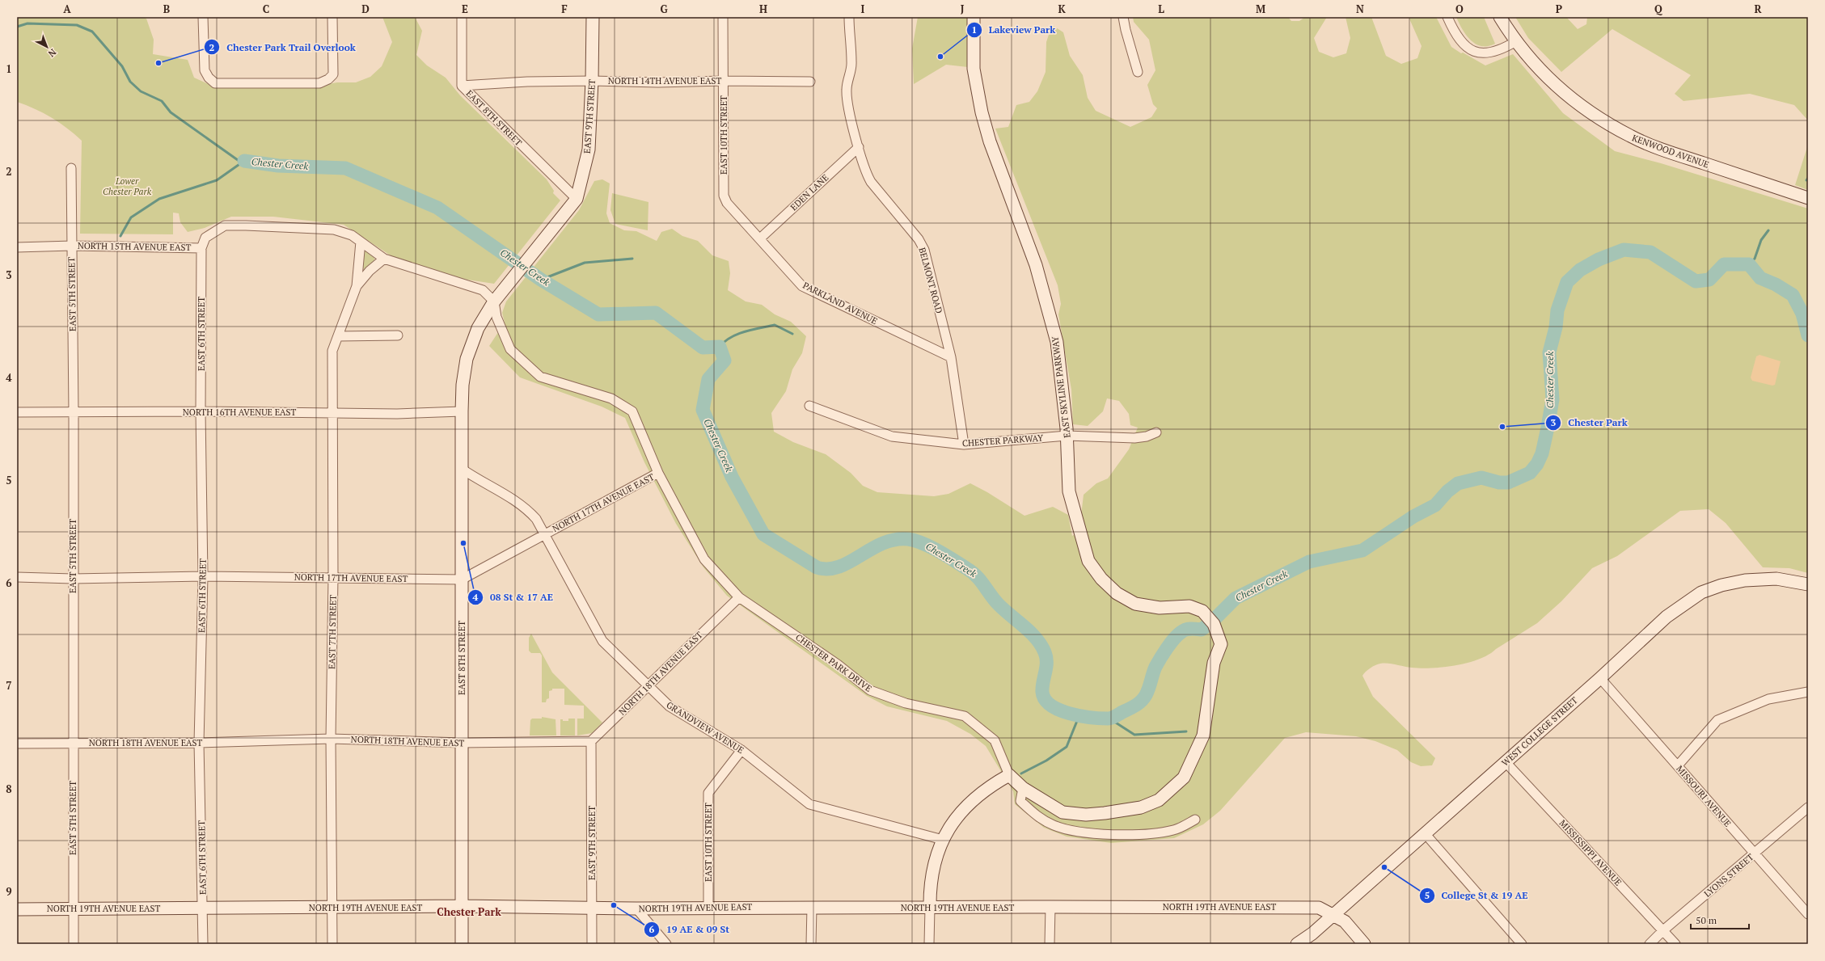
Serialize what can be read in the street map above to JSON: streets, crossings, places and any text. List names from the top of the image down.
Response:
{
  "streets": {
    "street": [
      "NORTH 14TH AVENUE EAST",
      "EAST 9TH STREET",
      "EAST 8TH STREET",
      "EAST 10TH STREET",
      "KENWOOD AVENUE",
      "EDEN LANE",
      "NORTH 15TH AVENUE EAST",
      "BELMONT ROAD",
      "EAST 5TH STREET",
      "PARKLAND AVENUE",
      "EAST 6TH STREET",
      "EAST SKYLINE PARKWAY",
      "NORTH 16TH AVENUE EAST",
      "CHESTER PARKWAY",
      "NORTH 17TH AVENUE EAST",
      "EAST 7TH STREET",
      "CHESTER PARK DRIVE",
      "NORTH 18TH AVENUE EAST",
      "GRANDVIEW AVENUE",
      "WEST COLLEGE STREET",
      "MISSOURI AVENUE",
      "MISSISSIPPI AVENUE",
      "LYONS STREET",
      "NORTH 19TH AVENUE EAST"
    ]
  },
  "crossings": [
    ["NORTH 14TH AVENUE EAST", "EAST 9TH STREET"],
    ["NORTH 14TH AVENUE EAST", "EAST 8TH STREET"],
    ["NORTH 14TH AVENUE EAST", "EAST 10TH STREET"],
    ["EAST 9TH STREET", "EAST 8TH STREET"],
    ["EAST 9TH STREET", "NORTH 15TH AVENUE EAST"],
    ["EAST 9TH STREET", "CHESTER PARK DRIVE"],
    ["EAST 9TH STREET", "NORTH 18TH AVENUE EAST"],
    ["EAST 9TH STREET", "NORTH 19TH AVENUE EAST"],
    ["EAST 8TH STREET", "NORTH 15TH AVENUE EAST"],
    ["EAST 8TH STREET", "NORTH 16TH AVENUE EAST"],
    ["EAST 8TH STREET", "NORTH 17TH AVENUE EAST"],
    ["EAST 8TH STREET", "CHESTER PARK DRIVE"],
    ["EAST 8TH STREET", "NORTH 18TH AVENUE EAST"],
    ["EAST 8TH STREET", "GRANDVIEW AVENUE"],
    ["EAST 8TH STREET", "NORTH 19TH AVENUE EAST"],
    ["EAST 10TH STREET", "PARKLAND AVENUE"],
    ["EAST 10TH STREET", "GRANDVIEW AVENUE"],
    ["EAST 10TH STREET", "NORTH 19TH AVENUE EAST"],
    ["EDEN LANE", "BELMONT ROAD"],
    ["EDEN LANE", "PARKLAND AVENUE"],
    ["NORTH 15TH AVENUE EAST", "EAST 5TH STREET"],
    ["NORTH 15TH AVENUE EAST", "EAST 6TH STREET"],
    ["NORTH 15TH AVENUE EAST", "EAST 7TH STREET"],
    ["NORTH 15TH AVENUE EAST", "CHESTER PARK DRIVE"],
    ["BELMONT ROAD", "PARKLAND AVENUE"],
    ["BELMONT ROAD", "CHESTER PARKWAY"],
    ["EAST 5TH STREET", "NORTH 16TH AVENUE EAST"],
    ["EAST 5TH STREET", "NORTH 17TH AVENUE EAST"],
    ["EAST 5TH STREET", "NORTH 18TH AVENUE EAST"],
    ["EAST 5TH STREET", "NORTH 19TH AVENUE EAST"],
    ["EAST 6TH STREET", "NORTH 16TH AVENUE EAST"],
    ["EAST 6TH STREET", "NORTH 17TH AVENUE EAST"],
    ["EAST 6TH STREET", "NORTH 18TH AVENUE EAST"],
    ["EAST 6TH STREET", "NORTH 19TH AVENUE EAST"],
    ["EAST SKYLINE PARKWAY", "CHESTER PARKWAY"],
    ["EAST SKYLINE PARKWAY", "CHESTER PARK DRIVE"],
    ["NORTH 16TH AVENUE EAST", "EAST 7TH STREET"],
    ["NORTH 17TH AVENUE EAST", "EAST 7TH STREET"],
    ["NORTH 17TH AVENUE EAST", "CHESTER PARK DRIVE"],
    ["NORTH 17TH AVENUE EAST", "GRANDVIEW AVENUE"],
    ["EAST 7TH STREET", "NORTH 18TH AVENUE EAST"],
    ["EAST 7TH STREET", "NORTH 19TH AVENUE EAST"],
    ["CHESTER PARK DRIVE", "NORTH 18TH AVENUE EAST"],
    ["NORTH 18TH AVENUE EAST", "GRANDVIEW AVENUE"],
    ["WEST COLLEGE STREET", "MISSOURI AVENUE"],
    ["WEST COLLEGE STREET", "MISSISSIPPI AVENUE"],
    ["WEST COLLEGE STREET", "NORTH 19TH AVENUE EAST"],
    ["MISSOURI AVENUE", "LYONS STREET"],
    ["MISSISSIPPI AVENUE", "LYONS STREET"]
  ],
  "districts": ["Chester Park"],
  "water": ["Chester Creek"],
  "parks": ["Lower Chester Park"],
  "places": [
    "Lakeview Park",
    "Chester Park Trail Overlook",
    "Chester Park",
    "08 St & 17 AE",
    "College St & 19 AE",
    "19 AE & 09 St"
  ],
  "scale_bar": "50 m",
  "north": "bottom right",
  "grid": {
    "columns": [
      "A",
      "B",
      "C",
      "D",
      "E",
      "F",
      "G",
      "H",
      "I",
      "J",
      "K",
      "L",
      "M",
      "N",
      "O",
      "P",
      "Q",
      "R"
    ],
    "rows": [
      "1",
      "2",
      "3",
      "4",
      "5",
      "6",
      "7",
      "8",
      "9"
    ]
  }
}
